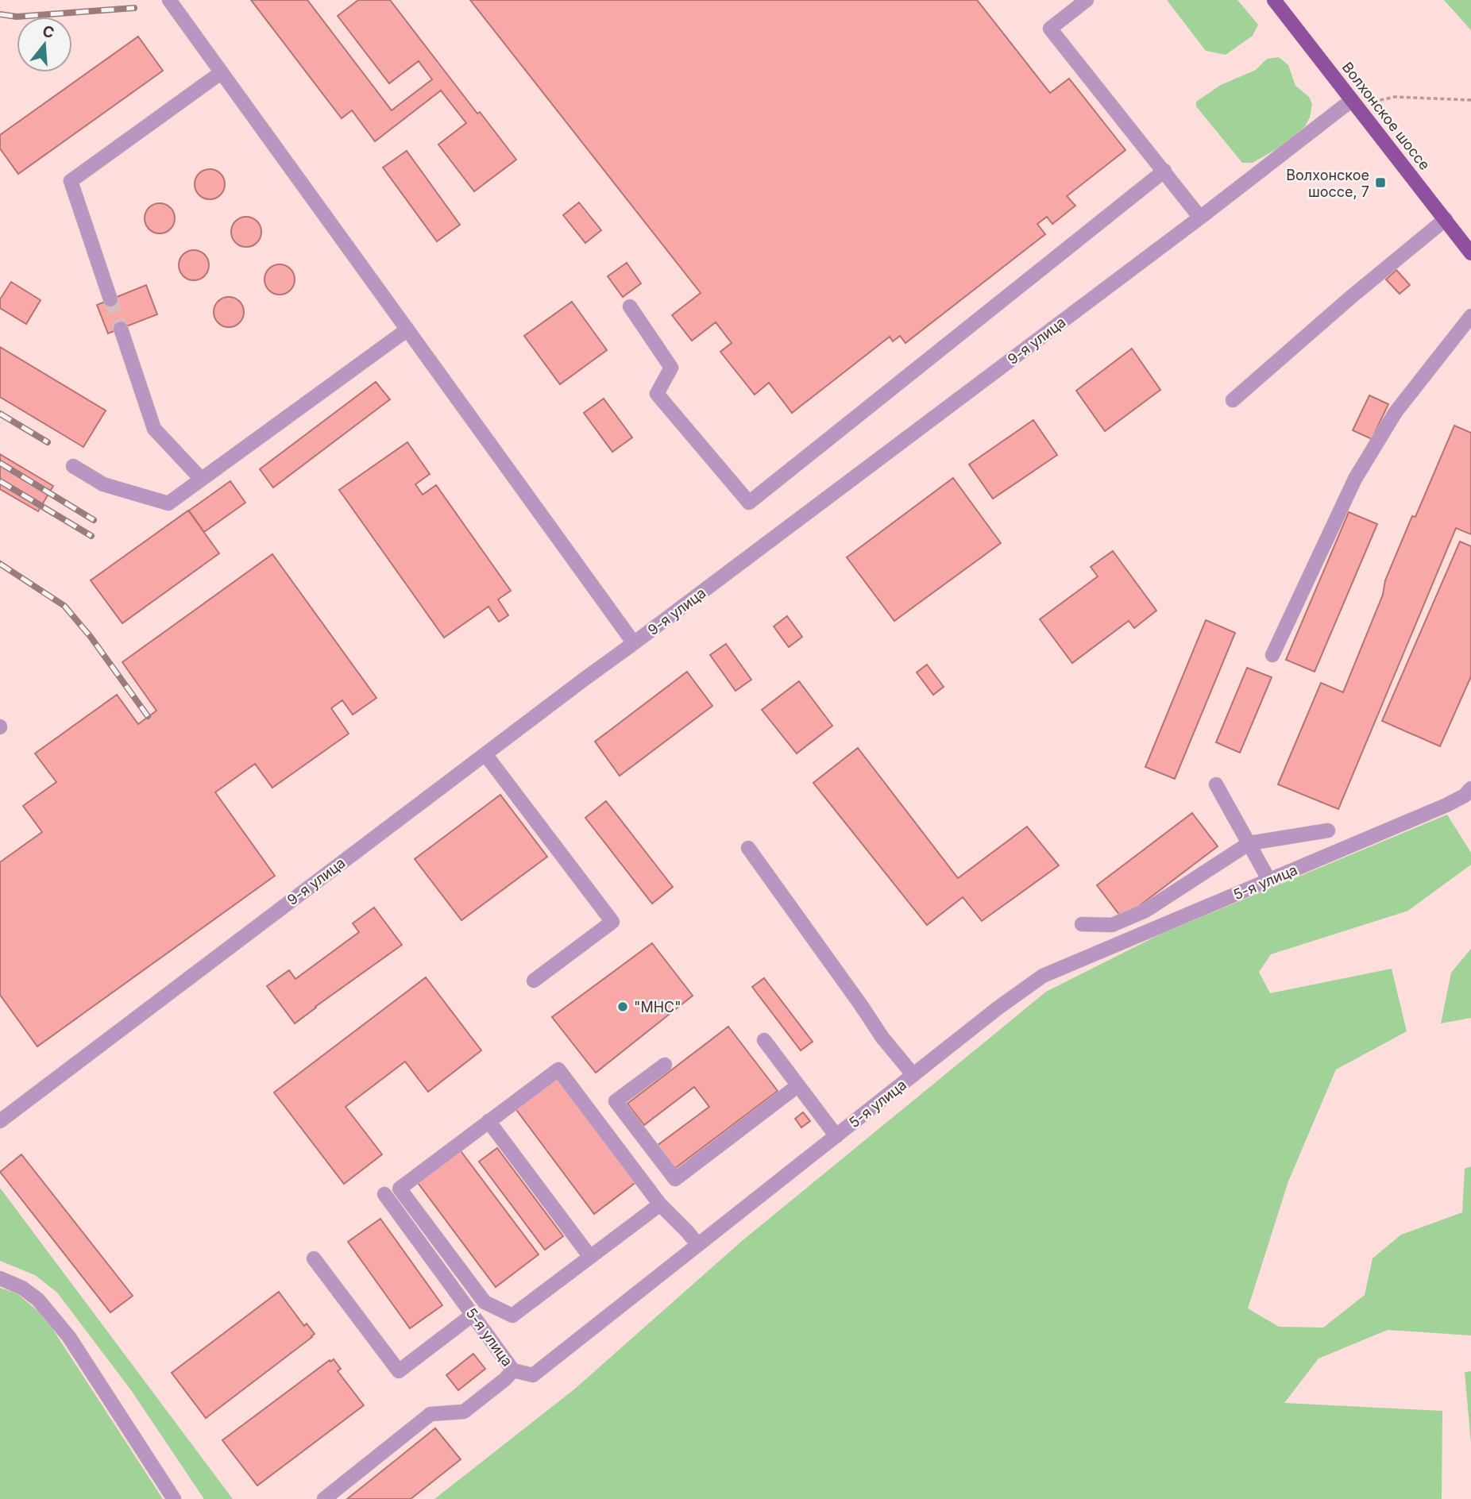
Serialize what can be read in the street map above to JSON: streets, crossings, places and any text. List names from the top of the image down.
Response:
{
  "streets": {
    "main road": ["Волхонское шоссе"],
    "street": ["9-я улица", "5-я улица"]
  },
  "crossings": [
    ["Волхонское шоссе", "9-я улица"]
  ],
  "places": {
    "transit": ["Волхонское шоссе, 7"],
    "other": ["\"МНС\""]
  },
  "north": "top"
}
